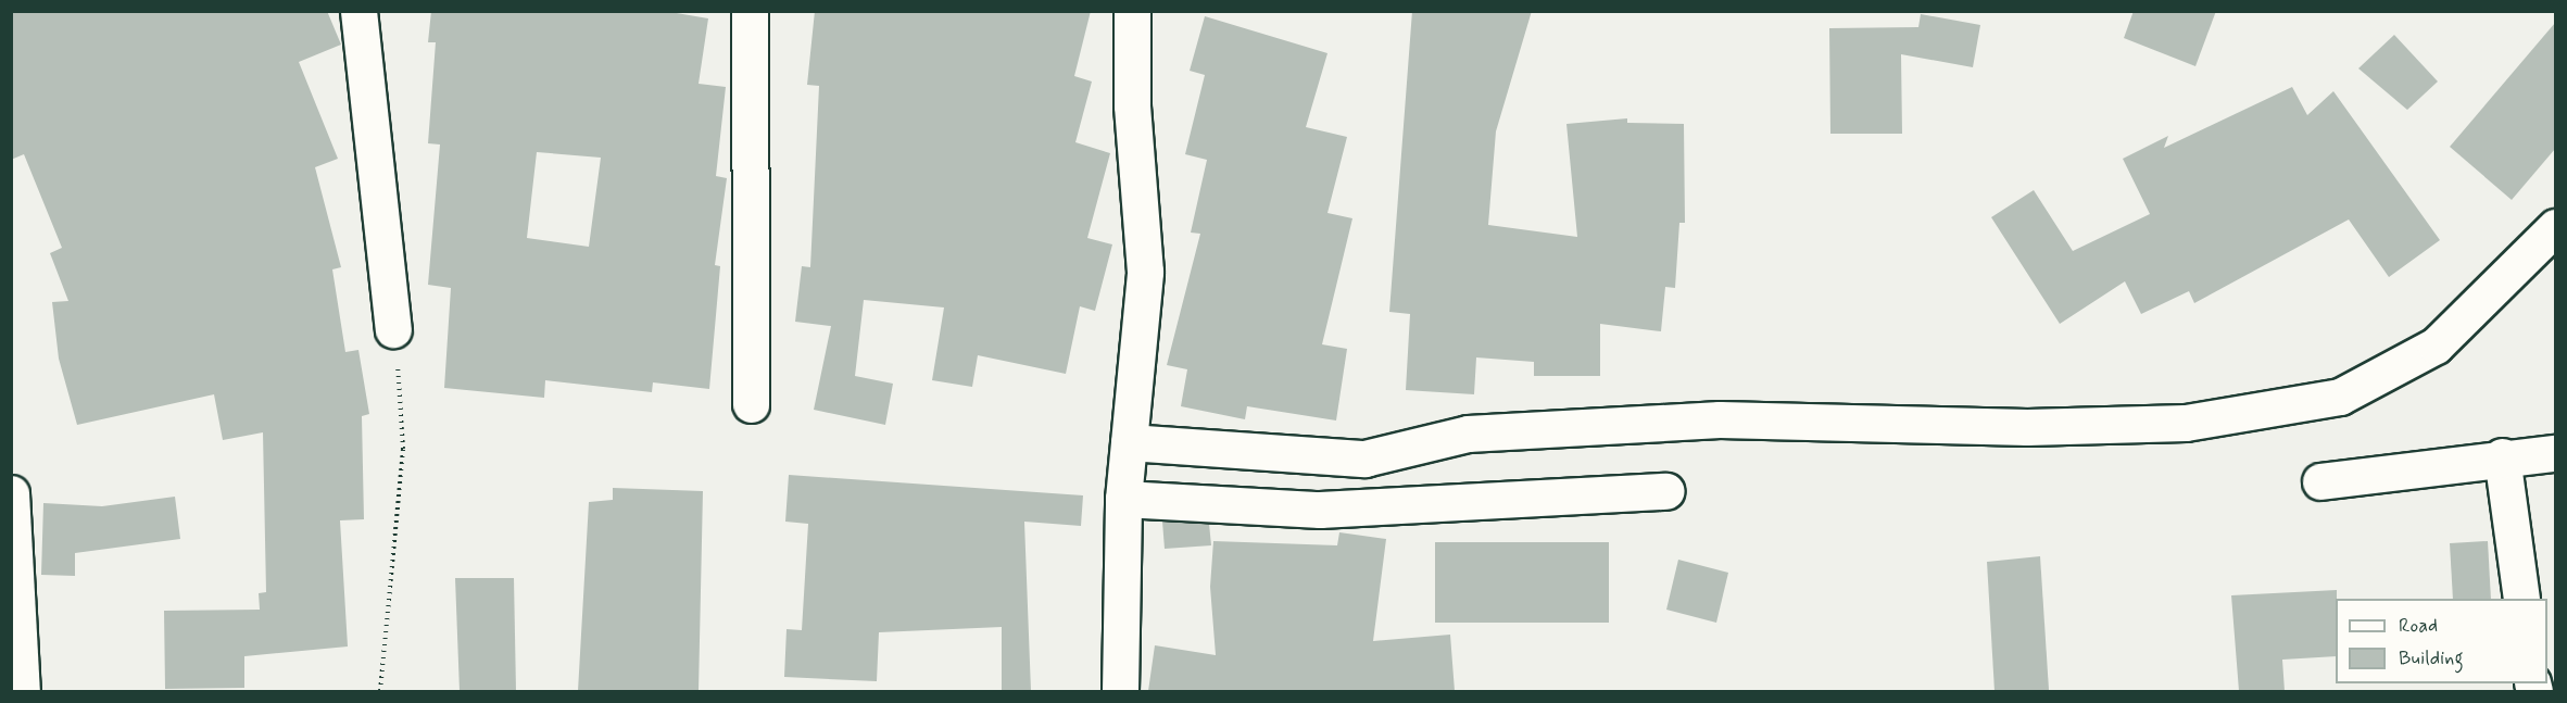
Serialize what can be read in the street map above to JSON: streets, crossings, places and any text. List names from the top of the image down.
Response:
{
  "legend": ["Road", "Building"]
}
